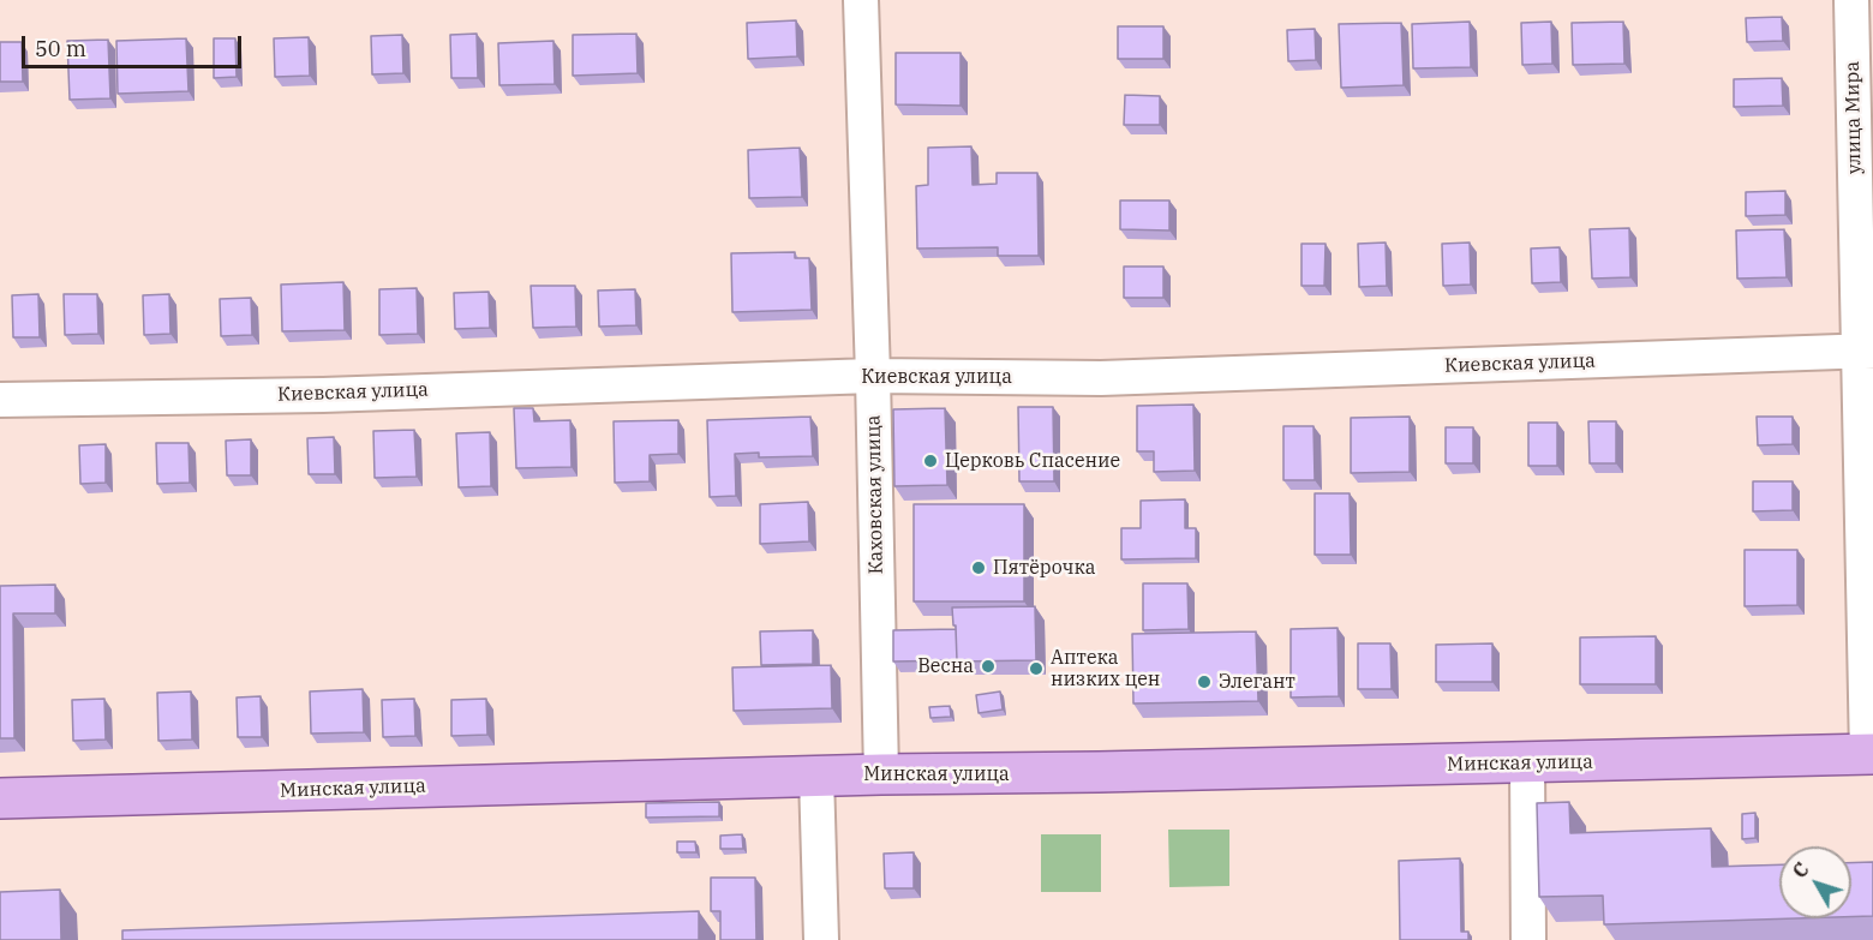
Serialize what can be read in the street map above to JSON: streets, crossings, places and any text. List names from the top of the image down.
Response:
{
  "streets": {
    "main road": ["Минская улица"],
    "street": ["улица Мира", "Киевская улица", "Каховская улица"]
  },
  "crossings": [
    ["улица Мира", "Киевская улица"],
    ["улица Мира", "Минская улица"],
    ["Киевская улица", "Каховская улица"],
    ["Каховская улица", "Минская улица"]
  ],
  "places": [
    "Церковь Спасение",
    "Пятёрочка",
    "Весна",
    "Аптека низких цен",
    "Элегант"
  ],
  "scale_bar": "50 m",
  "north": "top left"
}
